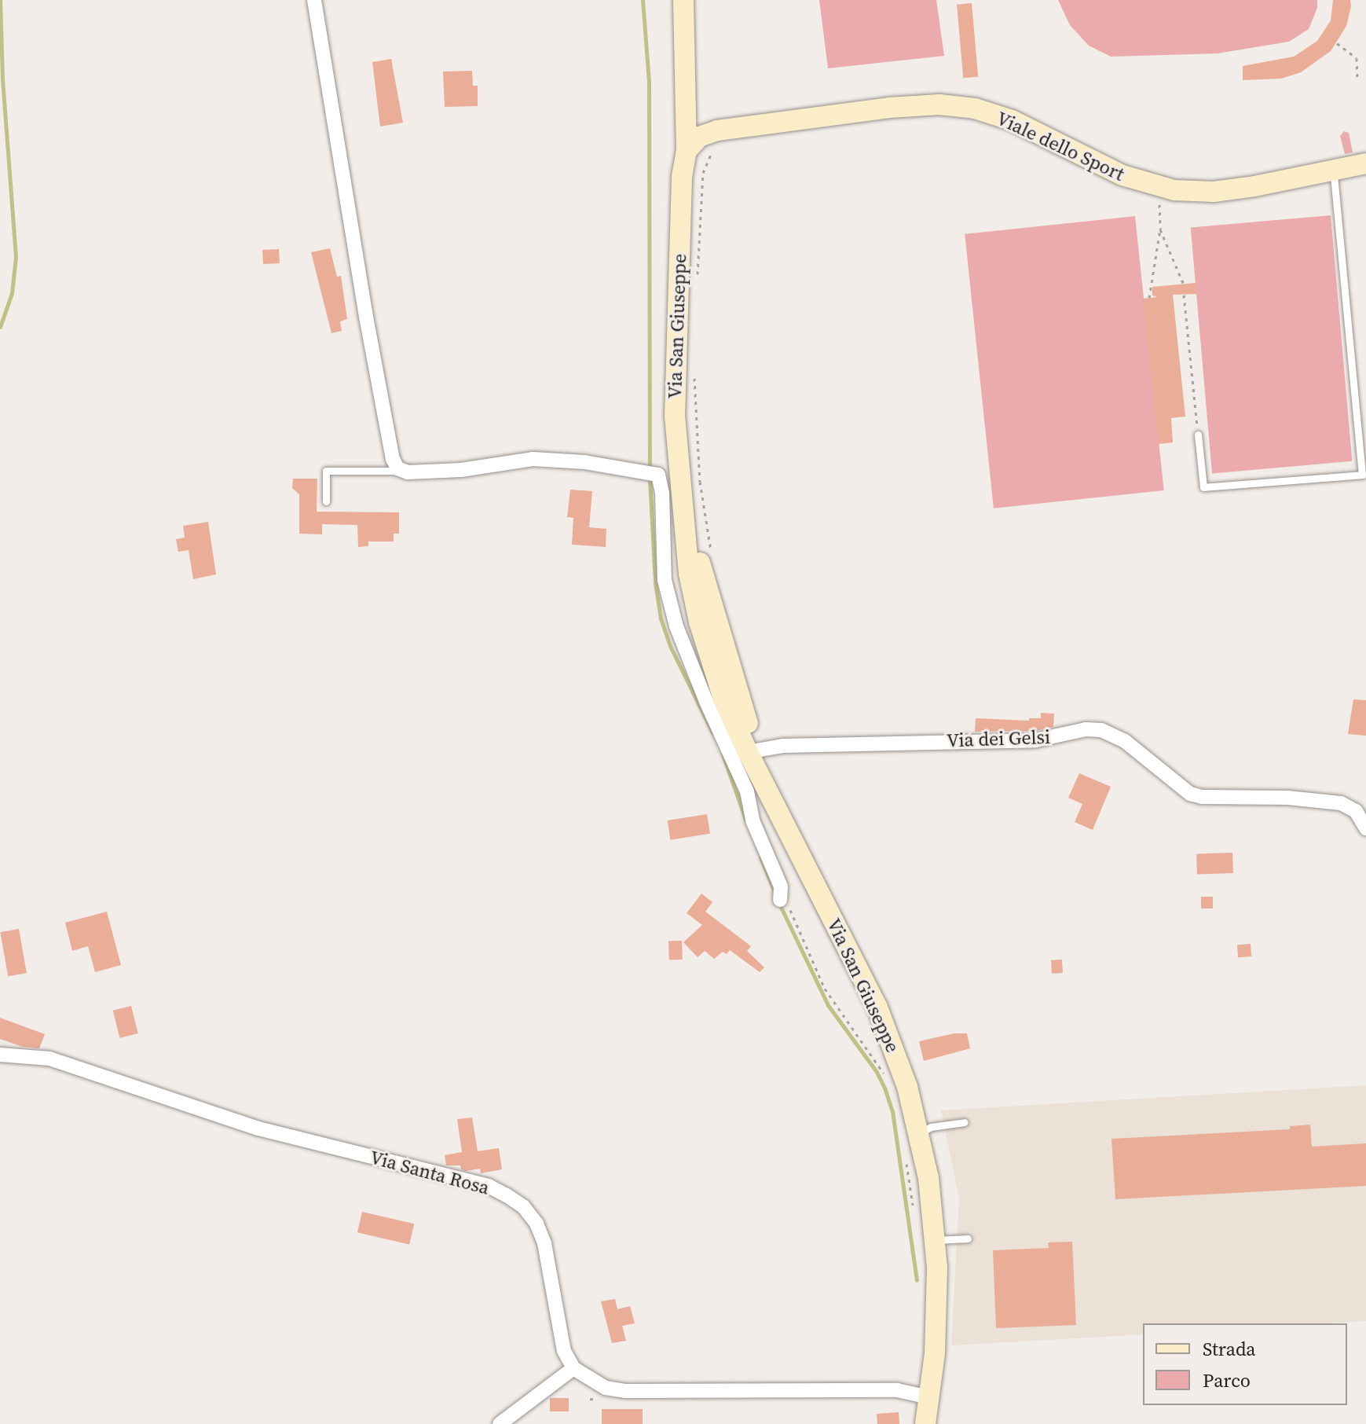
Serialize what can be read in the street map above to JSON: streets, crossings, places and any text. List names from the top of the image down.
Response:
{
  "streets": {
    "street": [
      "Viale dello Sport",
      "Via San Giuseppe",
      "Via dei Gelsi",
      "Via Santa Rosa"
    ]
  },
  "crossings": [
    ["Viale dello Sport", "Via San Giuseppe"],
    ["Via San Giuseppe", "Via dei Gelsi"]
  ],
  "legend": ["Strada", "Parco"]
}
